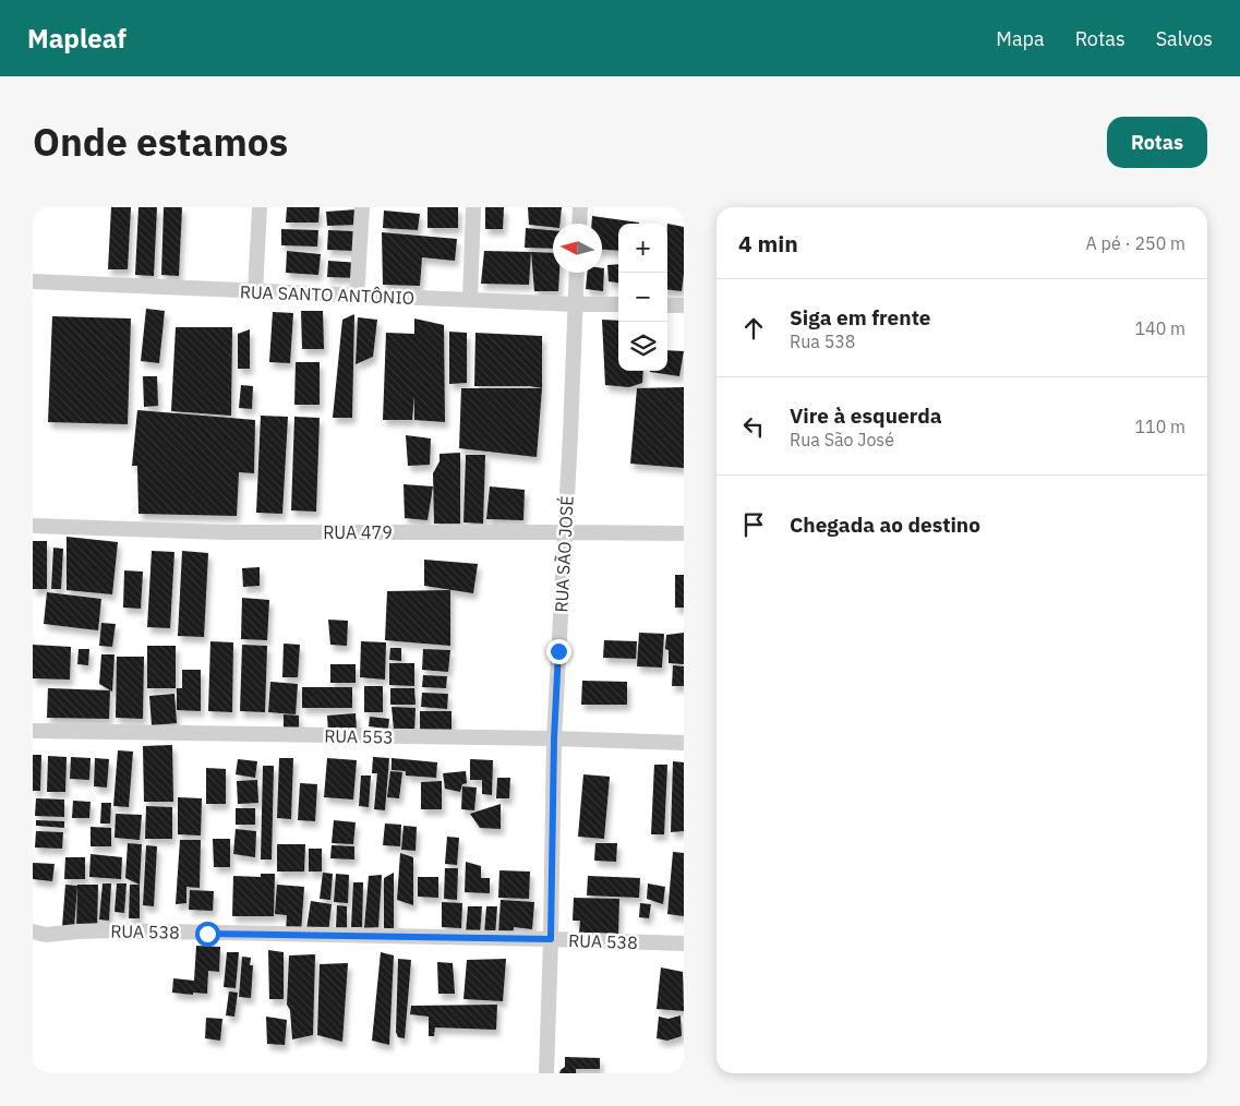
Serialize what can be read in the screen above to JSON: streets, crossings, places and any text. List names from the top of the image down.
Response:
{
  "streets": {
    "street": [
      "RUA SANTO ANTÔNIO",
      "RUA 479",
      "RUA SÃO JOSÉ",
      "RUA 553",
      "RUA 538"
    ]
  },
  "crossings": [
    ["RUA SANTO ANTÔNIO", "RUA SÃO JOSÉ"],
    ["RUA 479", "RUA SÃO JOSÉ"],
    ["RUA SÃO JOSÉ", "RUA 553"],
    ["RUA SÃO JOSÉ", "RUA 538"]
  ],
  "north": "left",
  "page": {
    "header": "Mapleaf",
    "nav": ["Mapa", "Rotas", "Salvos"],
    "title": "Onde estamos",
    "buttons": "Rotas",
    "heading": ["4 min", "A pé · 250 m"],
    "map_buttons": ["+", "−"],
    "list": [
      ["Siga em frente", "Rua 538", "140 m"],
      ["Vire à esquerda", "Rua São José", "110 m"],
      "Chegada ao destino"
    ]
  }
}
